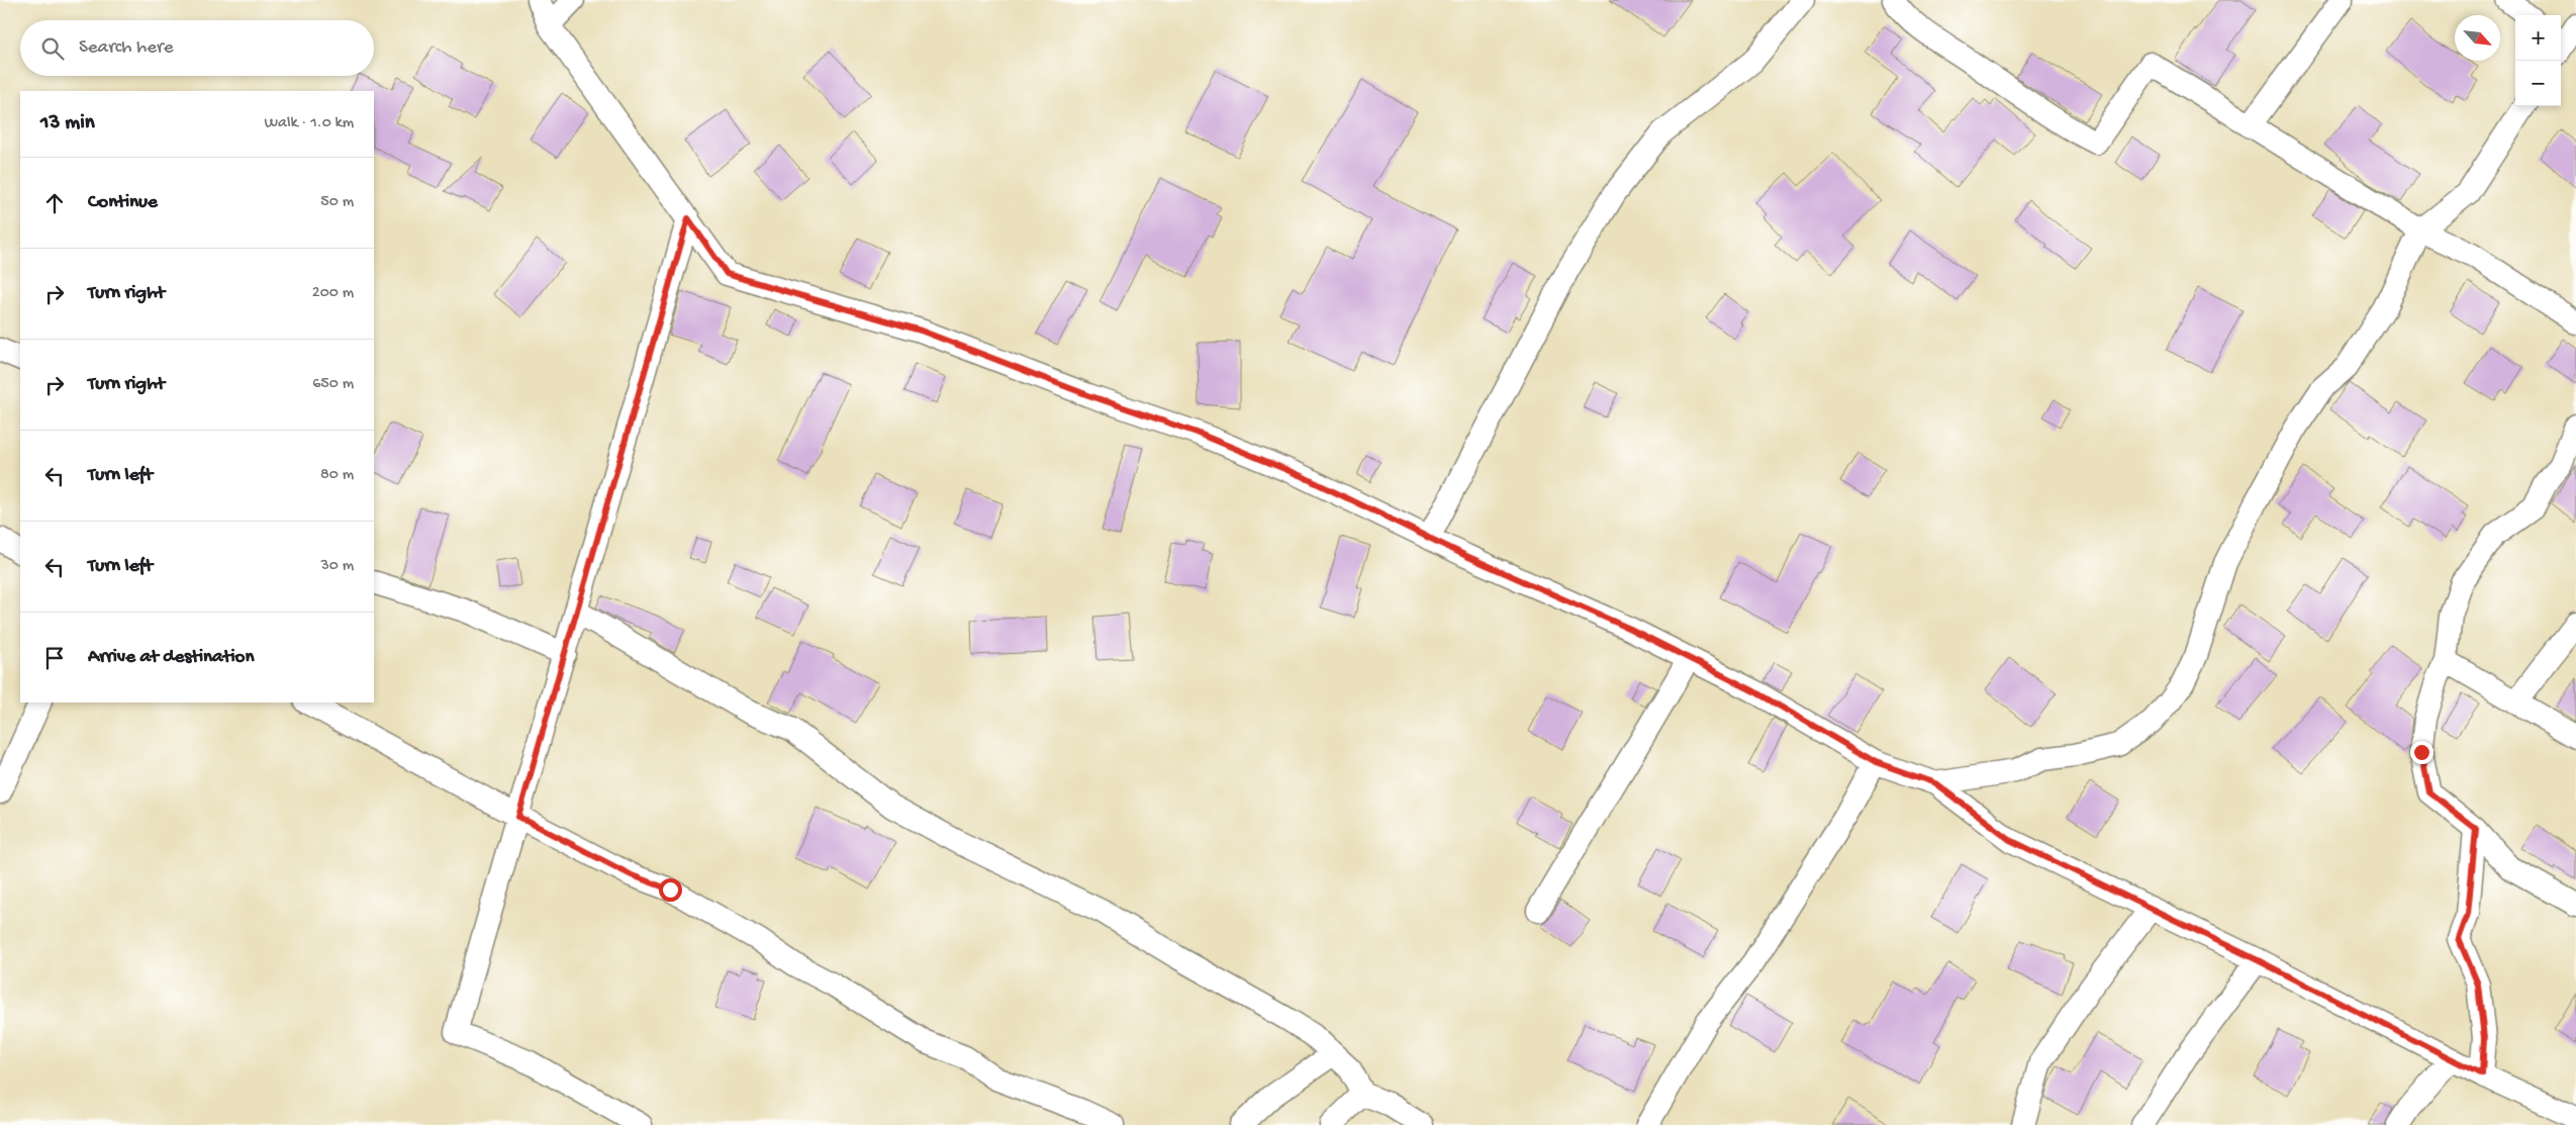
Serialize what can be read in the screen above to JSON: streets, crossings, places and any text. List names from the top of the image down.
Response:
{
  "north": "bottom right",
  "page": {
    "map_buttons": ["+", "−"],
    "search": "Search here",
    "heading": ["13 min", "Walk · 1.0 km"],
    "list": [
      ["Continue", "50 m"],
      ["Turn right", "200 m"],
      ["Turn right", "650 m"],
      ["Turn left", "80 m"],
      ["Turn left", "30 m"],
      "Arrive at destination"
    ]
  }
}
